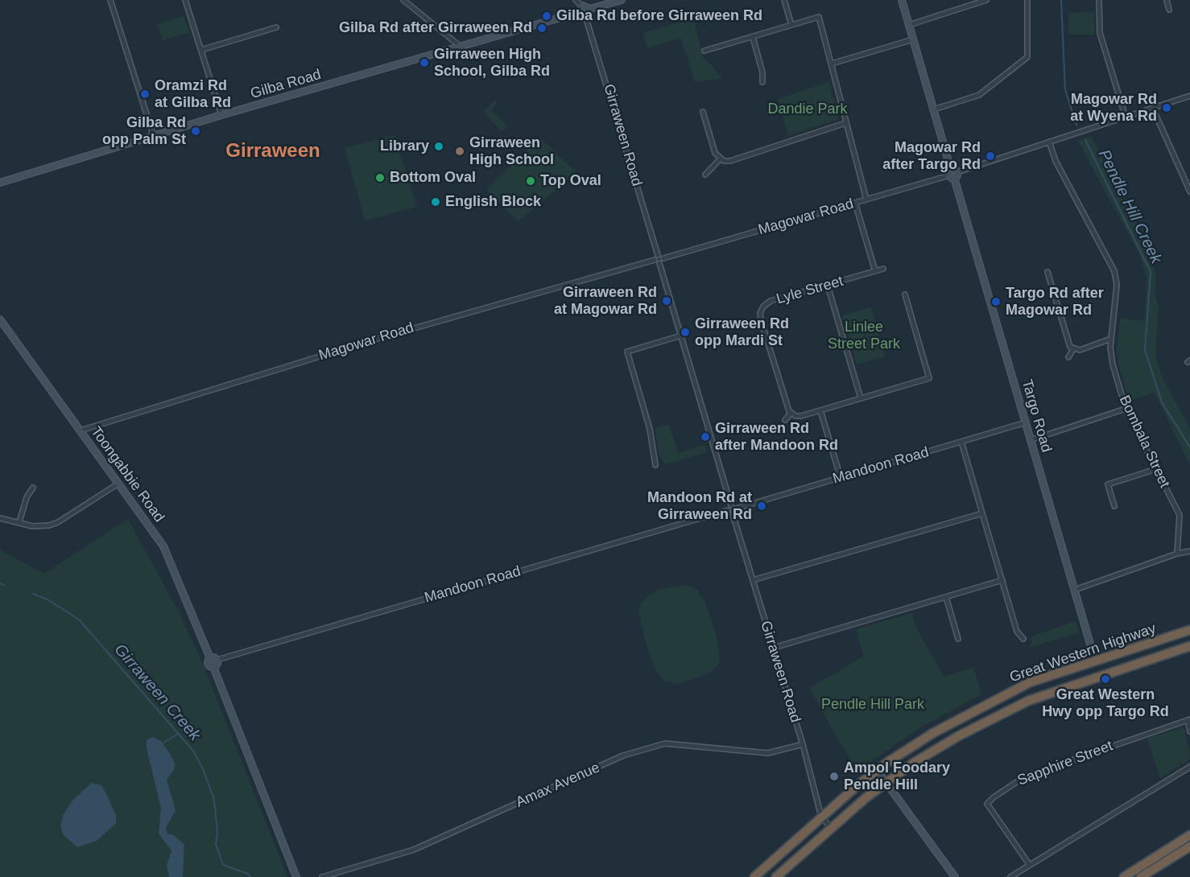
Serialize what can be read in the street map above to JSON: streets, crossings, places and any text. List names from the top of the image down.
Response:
{
  "streets": {
    "highway": ["Great Western Highway"],
    "street": [
      "Gilba Road",
      "Girraween Road",
      "Magowar Road",
      "Lyle Street",
      "Targo Road",
      "Bombala Street",
      "Mandoon Road",
      "Toongabbie Road",
      "Sapphire Street",
      "Amax Avenue"
    ]
  },
  "crossings": [
    ["Gilba Road", "Girraween Road"],
    ["Girraween Road", "Great Western Highway"],
    ["Girraween Road", "Amax Avenue"],
    ["Magowar Road", "Targo Road"],
    ["Magowar Road", "Bombala Street"],
    ["Magowar Road", "Toongabbie Road"],
    ["Targo Road", "Mandoon Road"],
    ["Targo Road", "Great Western Highway"],
    ["Mandoon Road", "Toongabbie Road"]
  ],
  "districts": ["Girraween"],
  "water": ["Pendle Hill Creek", "Girraween Creek"],
  "parks": ["Dandie Park", "Linlee Street Park", "Pendle Hill Park"],
  "places": [
    "Gilba Rd before Girraween Rd",
    "Gilba Rd after Girraween Rd",
    "Girraween High School, Gilba Rd",
    "Oramzi Rd at Gilba Rd",
    "Magowar Rd at Wyena Rd",
    "Gilba Rd opp Palm St",
    "Library",
    "Girraween High School",
    "Magowar Rd after Targo Rd",
    "Bottom Oval",
    "Top Oval",
    "English Block",
    "Girraween Rd at Magowar Rd",
    "Targo Rd after Magowar Rd",
    "Girraween Rd opp Mardi St",
    "Girraween Rd after Mandoon Rd",
    "Mandoon Rd at Girraween Rd",
    "Great Western Hwy opp Targo Rd",
    "Ampol Foodary Pendle Hill"
  ]
}
